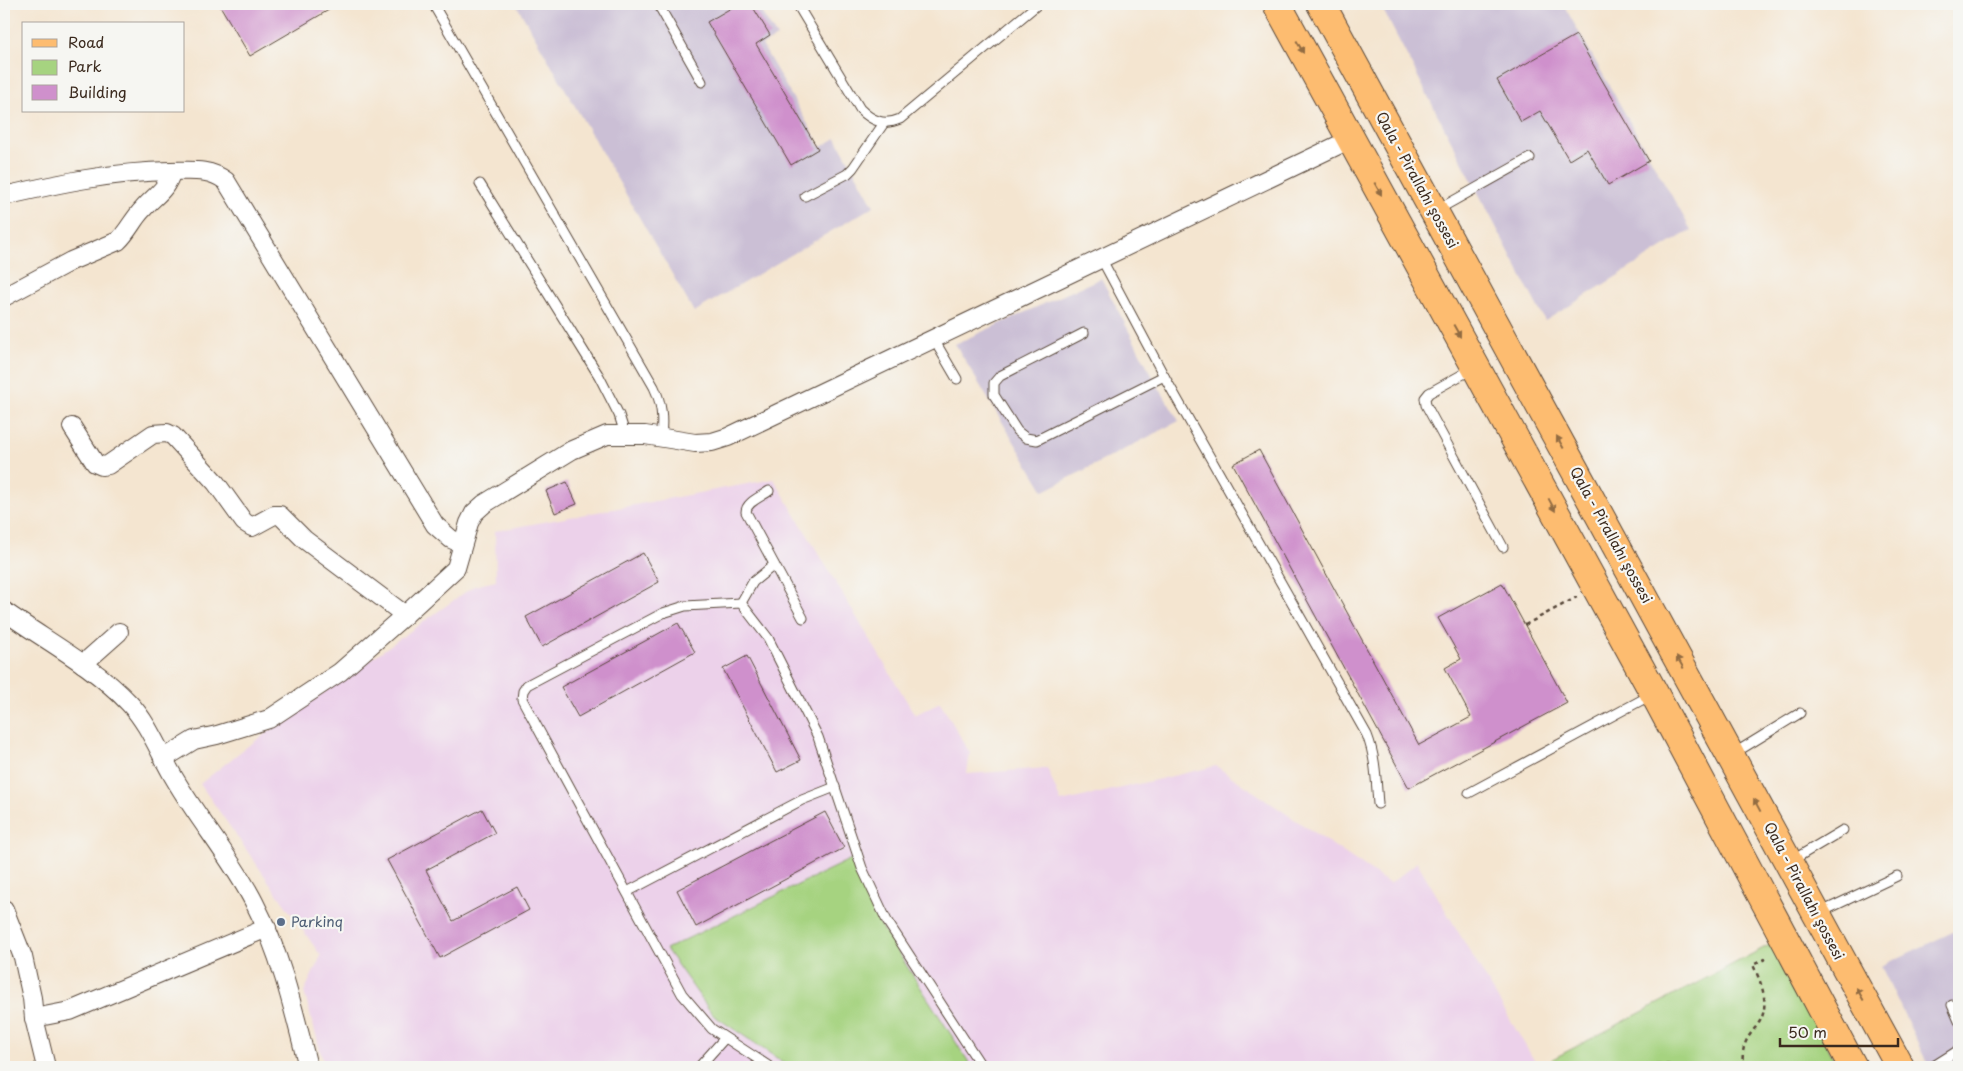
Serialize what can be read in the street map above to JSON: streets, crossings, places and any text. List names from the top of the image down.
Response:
{
  "streets": {
    "main road": ["Qala - Pirallahı şossesi"]
  },
  "places": ["Parkinq"],
  "legend": ["Road", "Park", "Building"],
  "scale_bar": "50 m"
}
